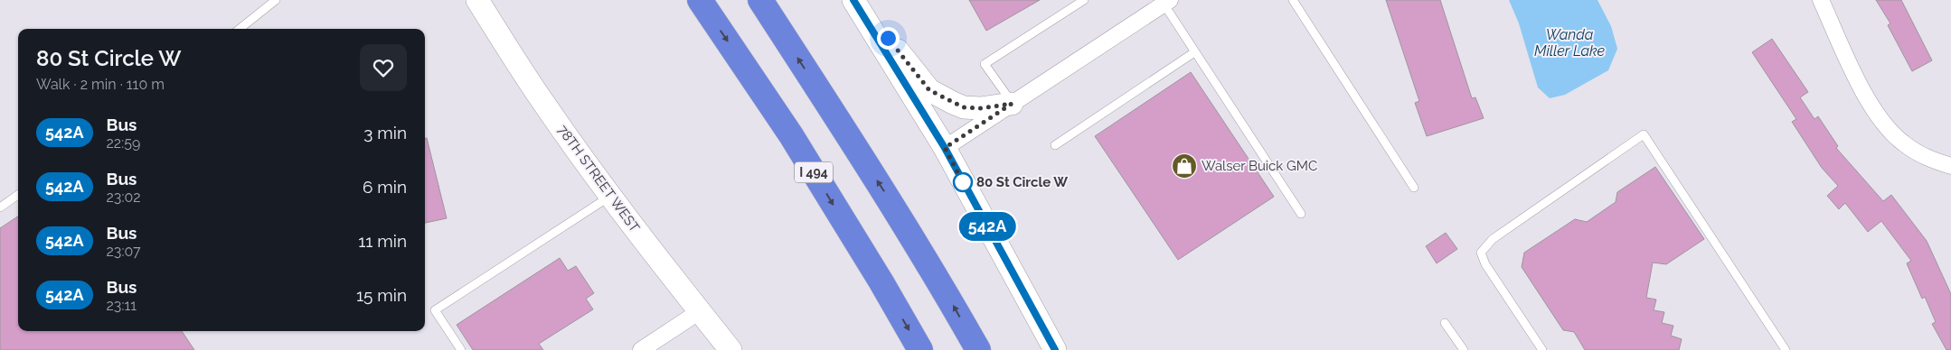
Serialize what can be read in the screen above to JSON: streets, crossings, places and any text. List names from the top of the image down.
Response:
{
  "streets": {
    "highway": ["I 494"],
    "street": ["78TH STREET WEST"]
  },
  "water": ["Wanda Miller Lake"],
  "places": {
    "shop": ["Walser Buick GMC"],
    "other": ["80 St Circle W"]
  },
  "lines": ["bus line 542A"],
  "page": {
    "on_map": "542A",
    "heading": ["80 St Circle W", "Walk · 2 min · 110 m"],
    "list": [
      {
        "mark": "542A",
        "name": "Bus",
        "note": "22:59",
        "value": "3 min"
      },
      {
        "mark": "542A",
        "name": "Bus",
        "note": "23:02",
        "value": "6 min"
      },
      {
        "mark": "542A",
        "name": "Bus",
        "note": "23:07",
        "value": "11 min"
      },
      {
        "mark": "542A",
        "name": "Bus",
        "note": "23:11",
        "value": "15 min"
      }
    ]
  }
}
